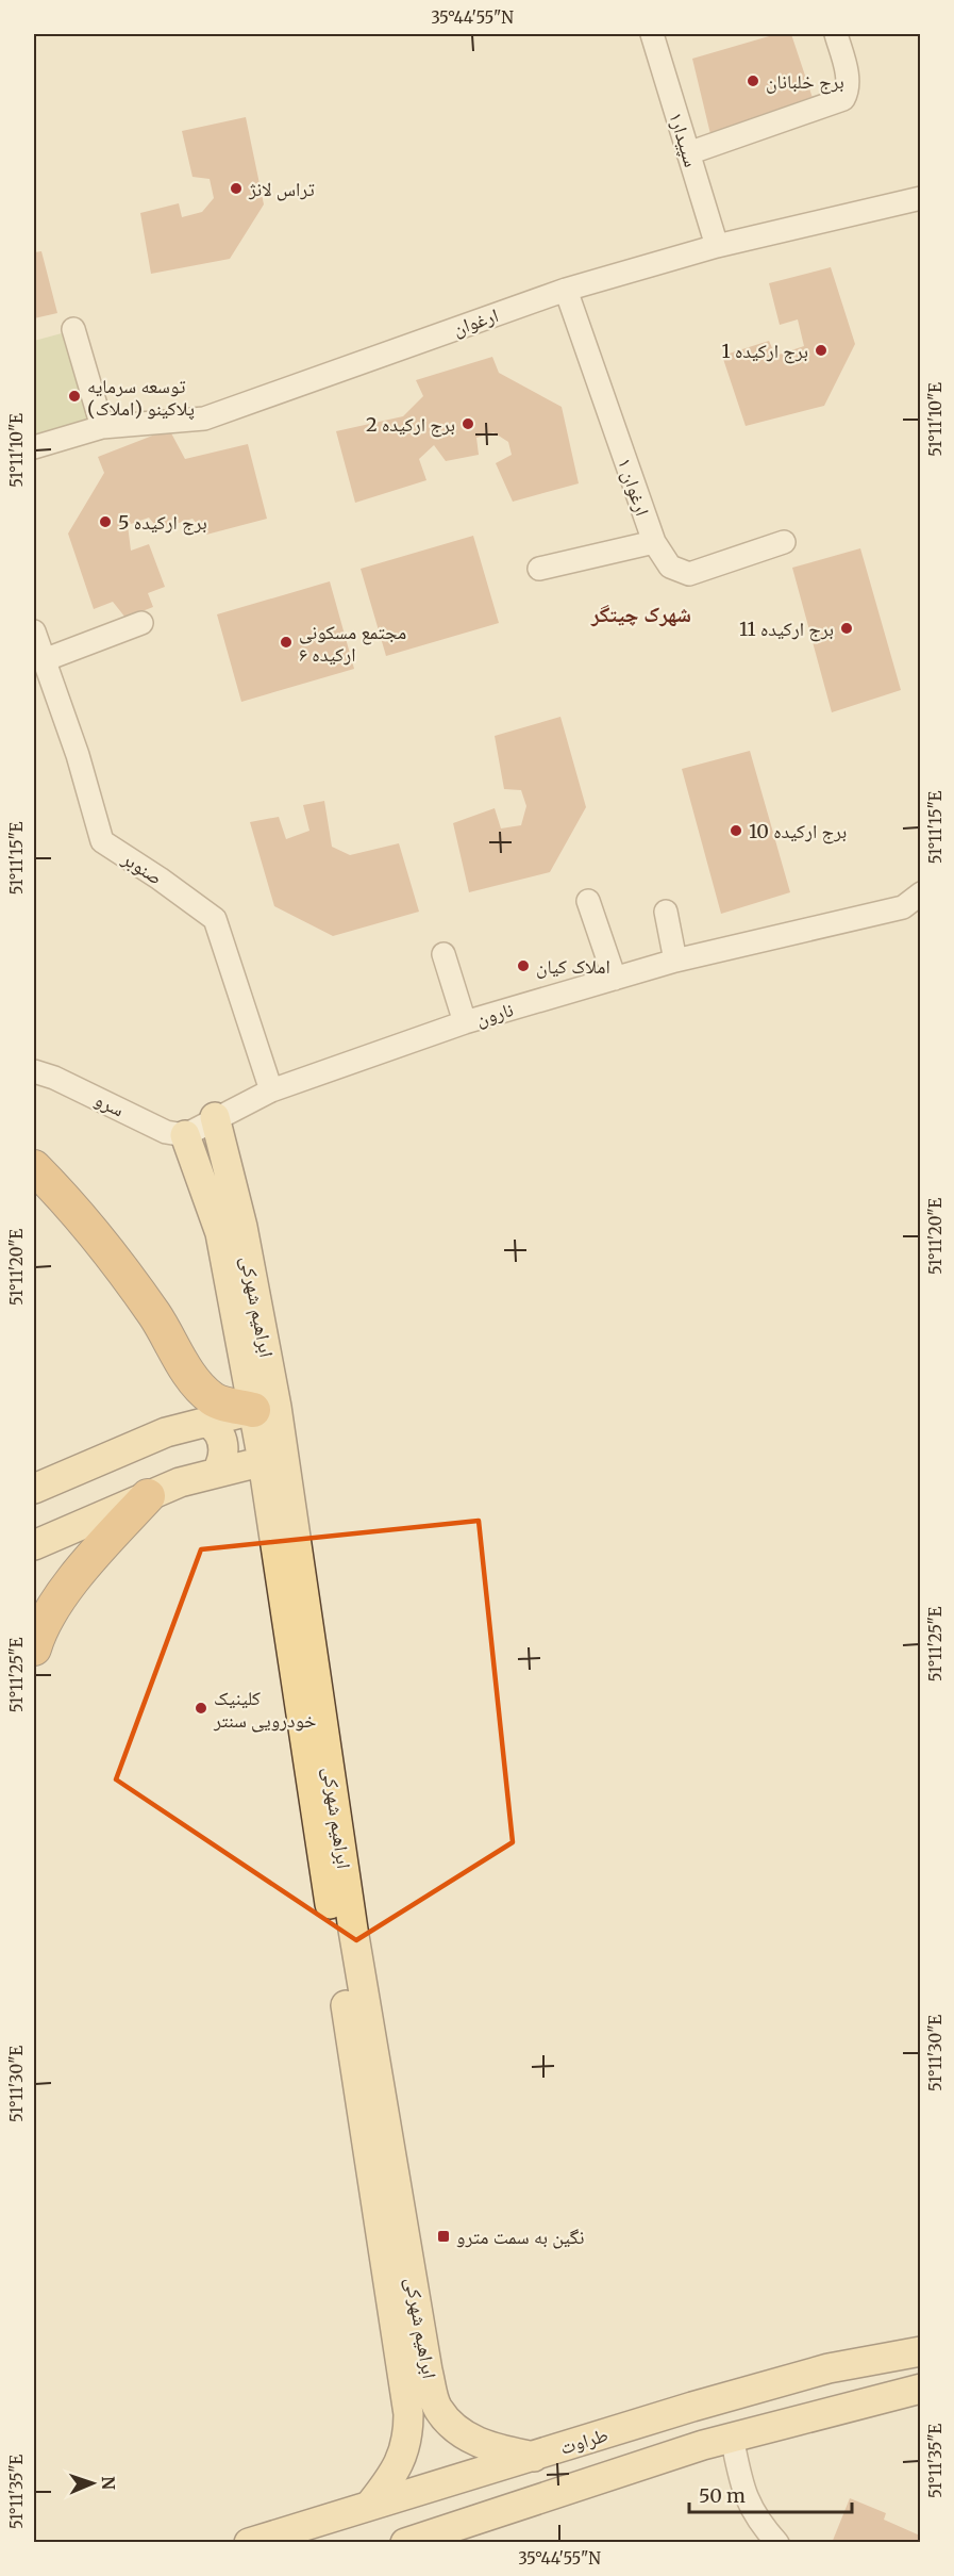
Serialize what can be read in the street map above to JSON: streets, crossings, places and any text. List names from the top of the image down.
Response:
{
  "streets": {
    "main road": ["ابراهیم شهرکی", "طراوت"],
    "street": [
      "سپیدار۱",
      "ارغوان",
      "ارغوان ۱",
      "صنوبر",
      "نارون",
      "سرو"
    ]
  },
  "crossings": [
    ["سپیدار۱", "ارغوان"],
    ["ارغوان", "ارغوان ۱"],
    ["صنوبر", "نارون"],
    ["نارون", "سرو"],
    ["نارون", "ابراهیم شهرکی"],
    ["سرو", "ابراهیم شهرکی"],
    ["ابراهیم شهرکی", "طراوت"]
  ],
  "districts": ["شهرک چیتگر"],
  "places": {
    "other": [
      "برج خلبانان",
      "تراس لانژ",
      "برج ارکیده 1",
      "توسعه سرمایه پلاکینو (املاک)",
      "برج ارکیده 2",
      "برج ارکیده 5",
      "برج ارکیده 11",
      "مجتمع مسکونی ارکیده ۶",
      "برج ارکیده 10",
      "املاک کیان",
      "کلینیک خودرویی سنتر"
    ],
    "transit": ["نگین به سمت مترو"]
  },
  "scale_bar": "50 m",
  "north": "right",
  "coordinates": [
    "35°44'55\"N",
    "51°11'10\"E",
    "51°11'15\"E",
    "51°11'20\"E",
    "51°11'25\"E",
    "51°11'30\"E",
    "51°11'35\"E"
  ]
}
